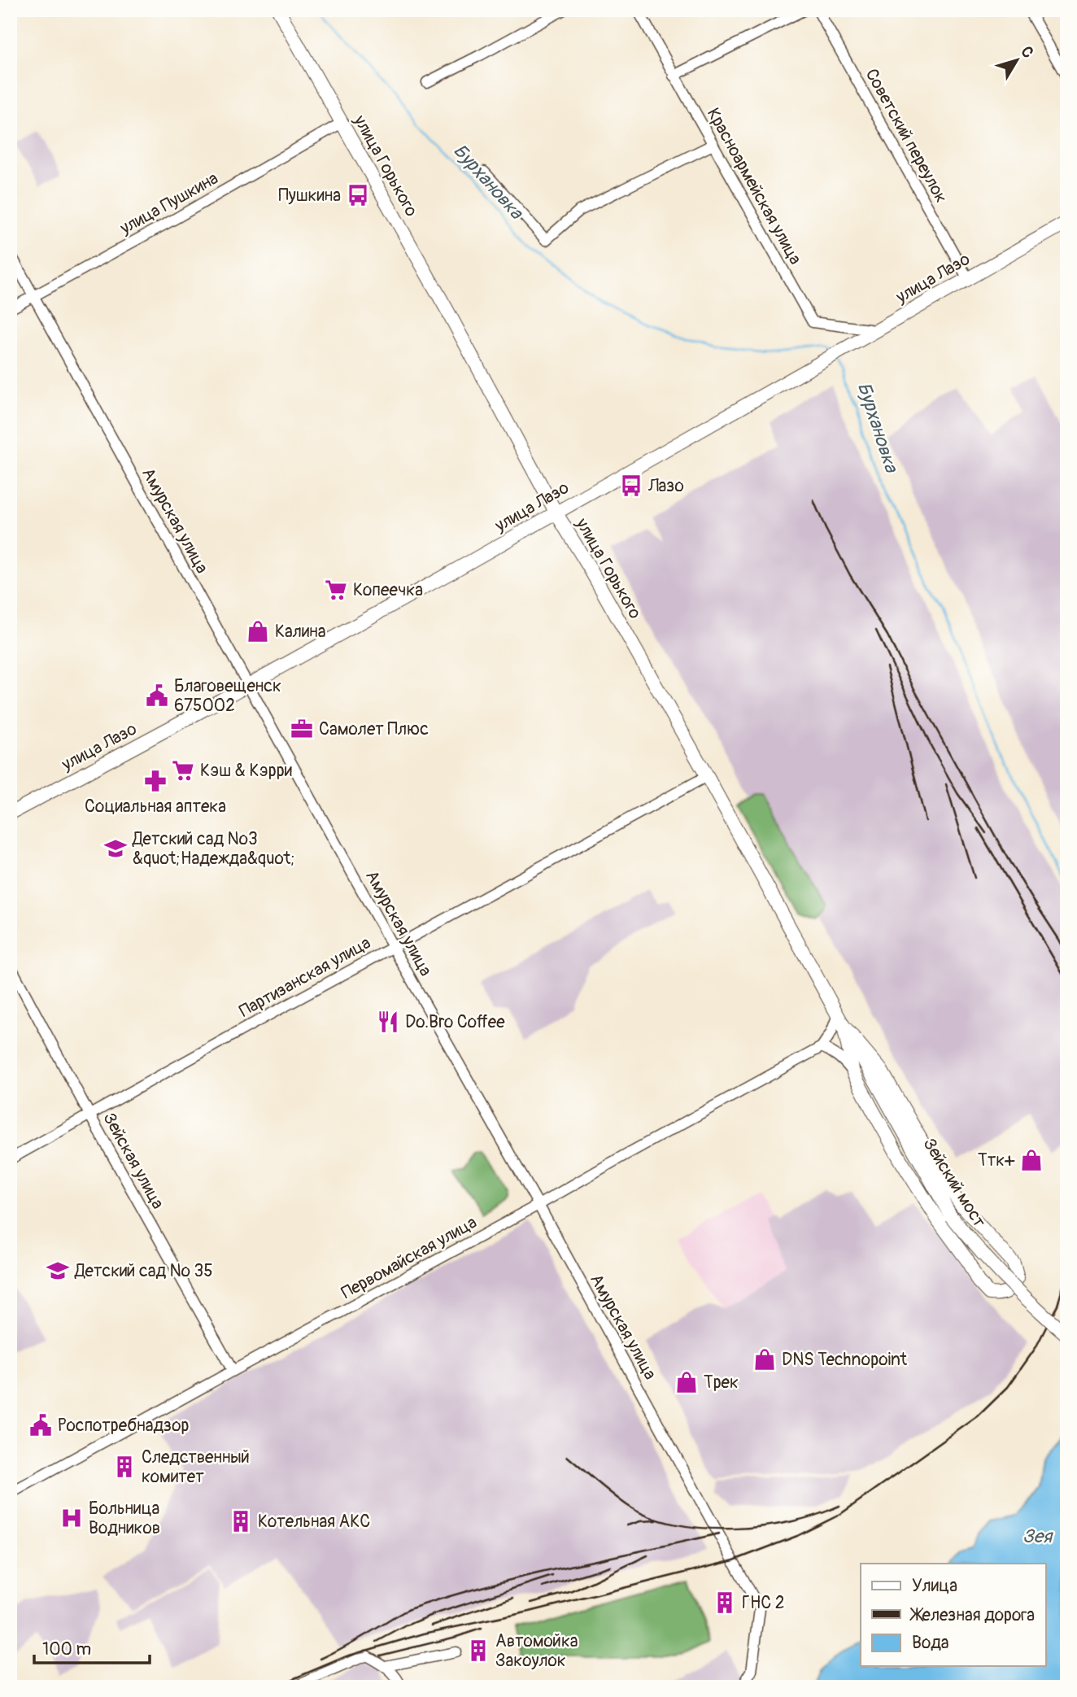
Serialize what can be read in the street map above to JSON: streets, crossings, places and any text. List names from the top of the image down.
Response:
{
  "streets": {
    "main road": ["улица Горького", "улица Лазо", "Зейский мост"],
    "street": [
      "Советский переулок",
      "Красноармейская улица",
      "улица Пушкина",
      "Амурская улица",
      "Партизанская улица",
      "Зейская улица",
      "Первомайская улица"
    ]
  },
  "crossings": [
    ["Советский переулок", "улица Лазо"],
    ["улица Горького", "улица Пушкина"],
    ["улица Горького", "улица Лазо"],
    ["улица Горького", "Партизанская улица"],
    ["улица Горького", "Зейский мост"],
    ["Красноармейская улица", "улица Лазо"],
    ["улица Пушкина", "Амурская улица"],
    ["улица Лазо", "Амурская улица"],
    ["Амурская улица", "Партизанская улица"],
    ["Амурская улица", "Первомайская улица"],
    ["Партизанская улица", "Зейская улица"],
    ["Зейская улица", "Первомайская улица"]
  ],
  "water": ["Бурхановка", "Зея"],
  "places": {
    "bus stop": ["Пушкина", "Лазо"],
    "supermarket": ["Копеечка", "Кэш & Кэрри"],
    "shop": [
      "Калина",
      "Ттк+",
      "DNS Technopoint",
      "Трек"
    ],
    "public building": ["Благовещенск 675002", "Роспотребнадзор"],
    "office": ["Самолет Плюс"],
    "pharmacy": ["Социальная аптека"],
    "school or university": ["Детский сад №3 &quot;Надежда&quot;", "Детский сад № 35"],
    "restaurant": ["Do.Bro Coffee"],
    "building": [
      "Следственный комитет",
      "Котельная АКС",
      "ГНС 2",
      "Автомойка Закоулок"
    ],
    "hospital": ["Больница Водников"]
  },
  "legend": ["Улица", "Железная дорога", "Вода"],
  "scale_bar": "100 m",
  "north": "top right"
}
